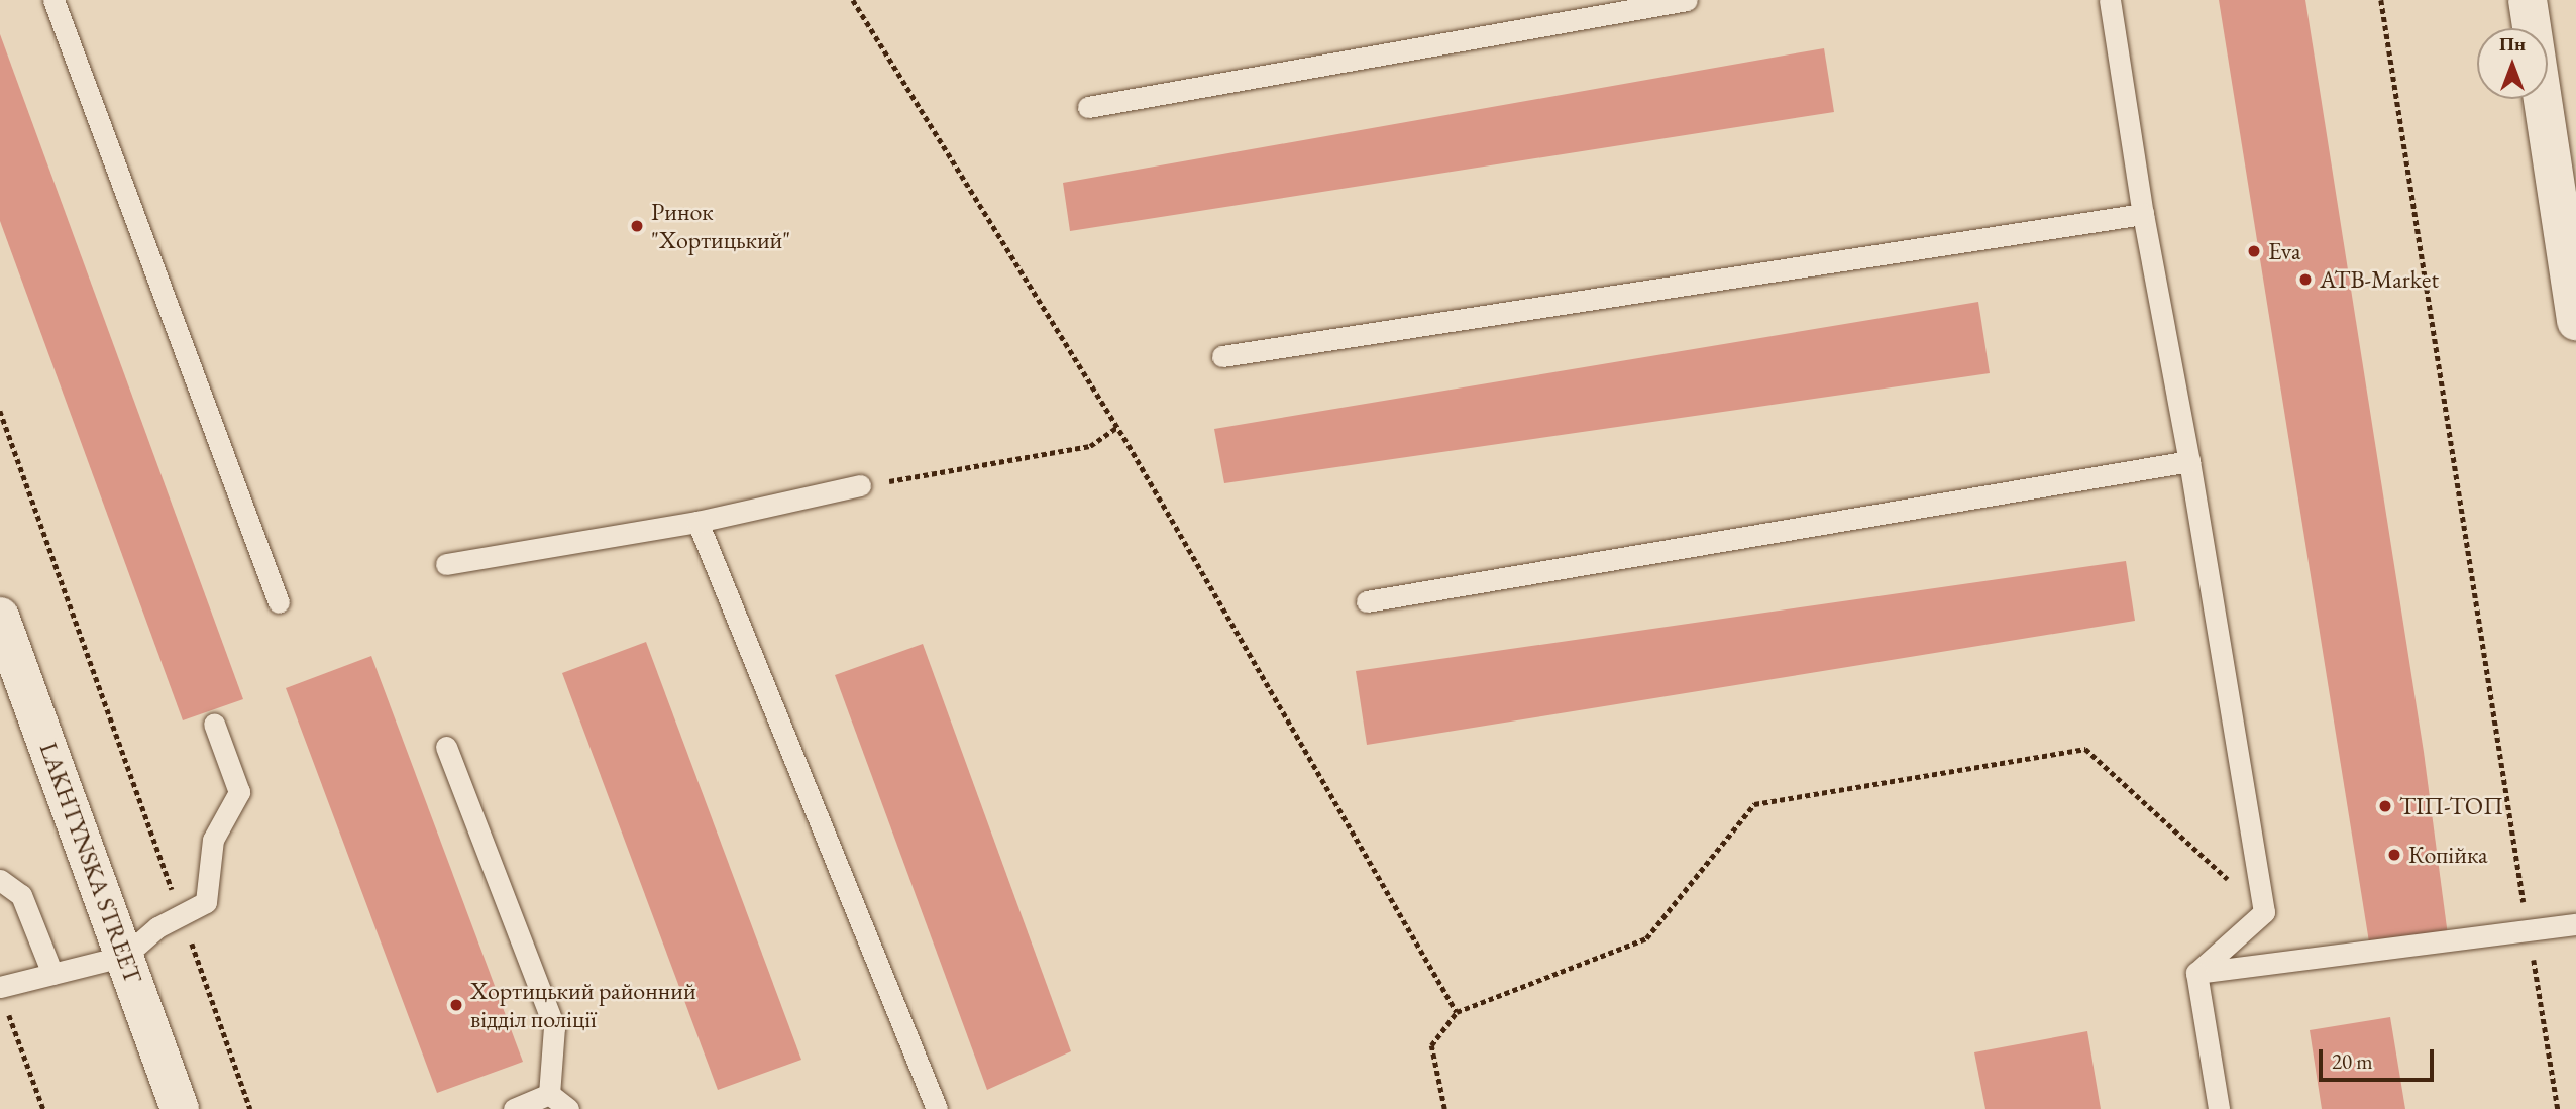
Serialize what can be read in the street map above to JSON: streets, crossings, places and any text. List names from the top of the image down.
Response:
{
  "streets": {
    "street": ["LAKHTYNSKA STREET"]
  },
  "places": [
    "Ринок \"Хортицький\"",
    "Eva",
    "ATB-Market",
    "ТІП-ТОП",
    "Копійка",
    "Хортицький районний відділ поліції"
  ],
  "scale_bar": "20 m",
  "north": "top"
}
